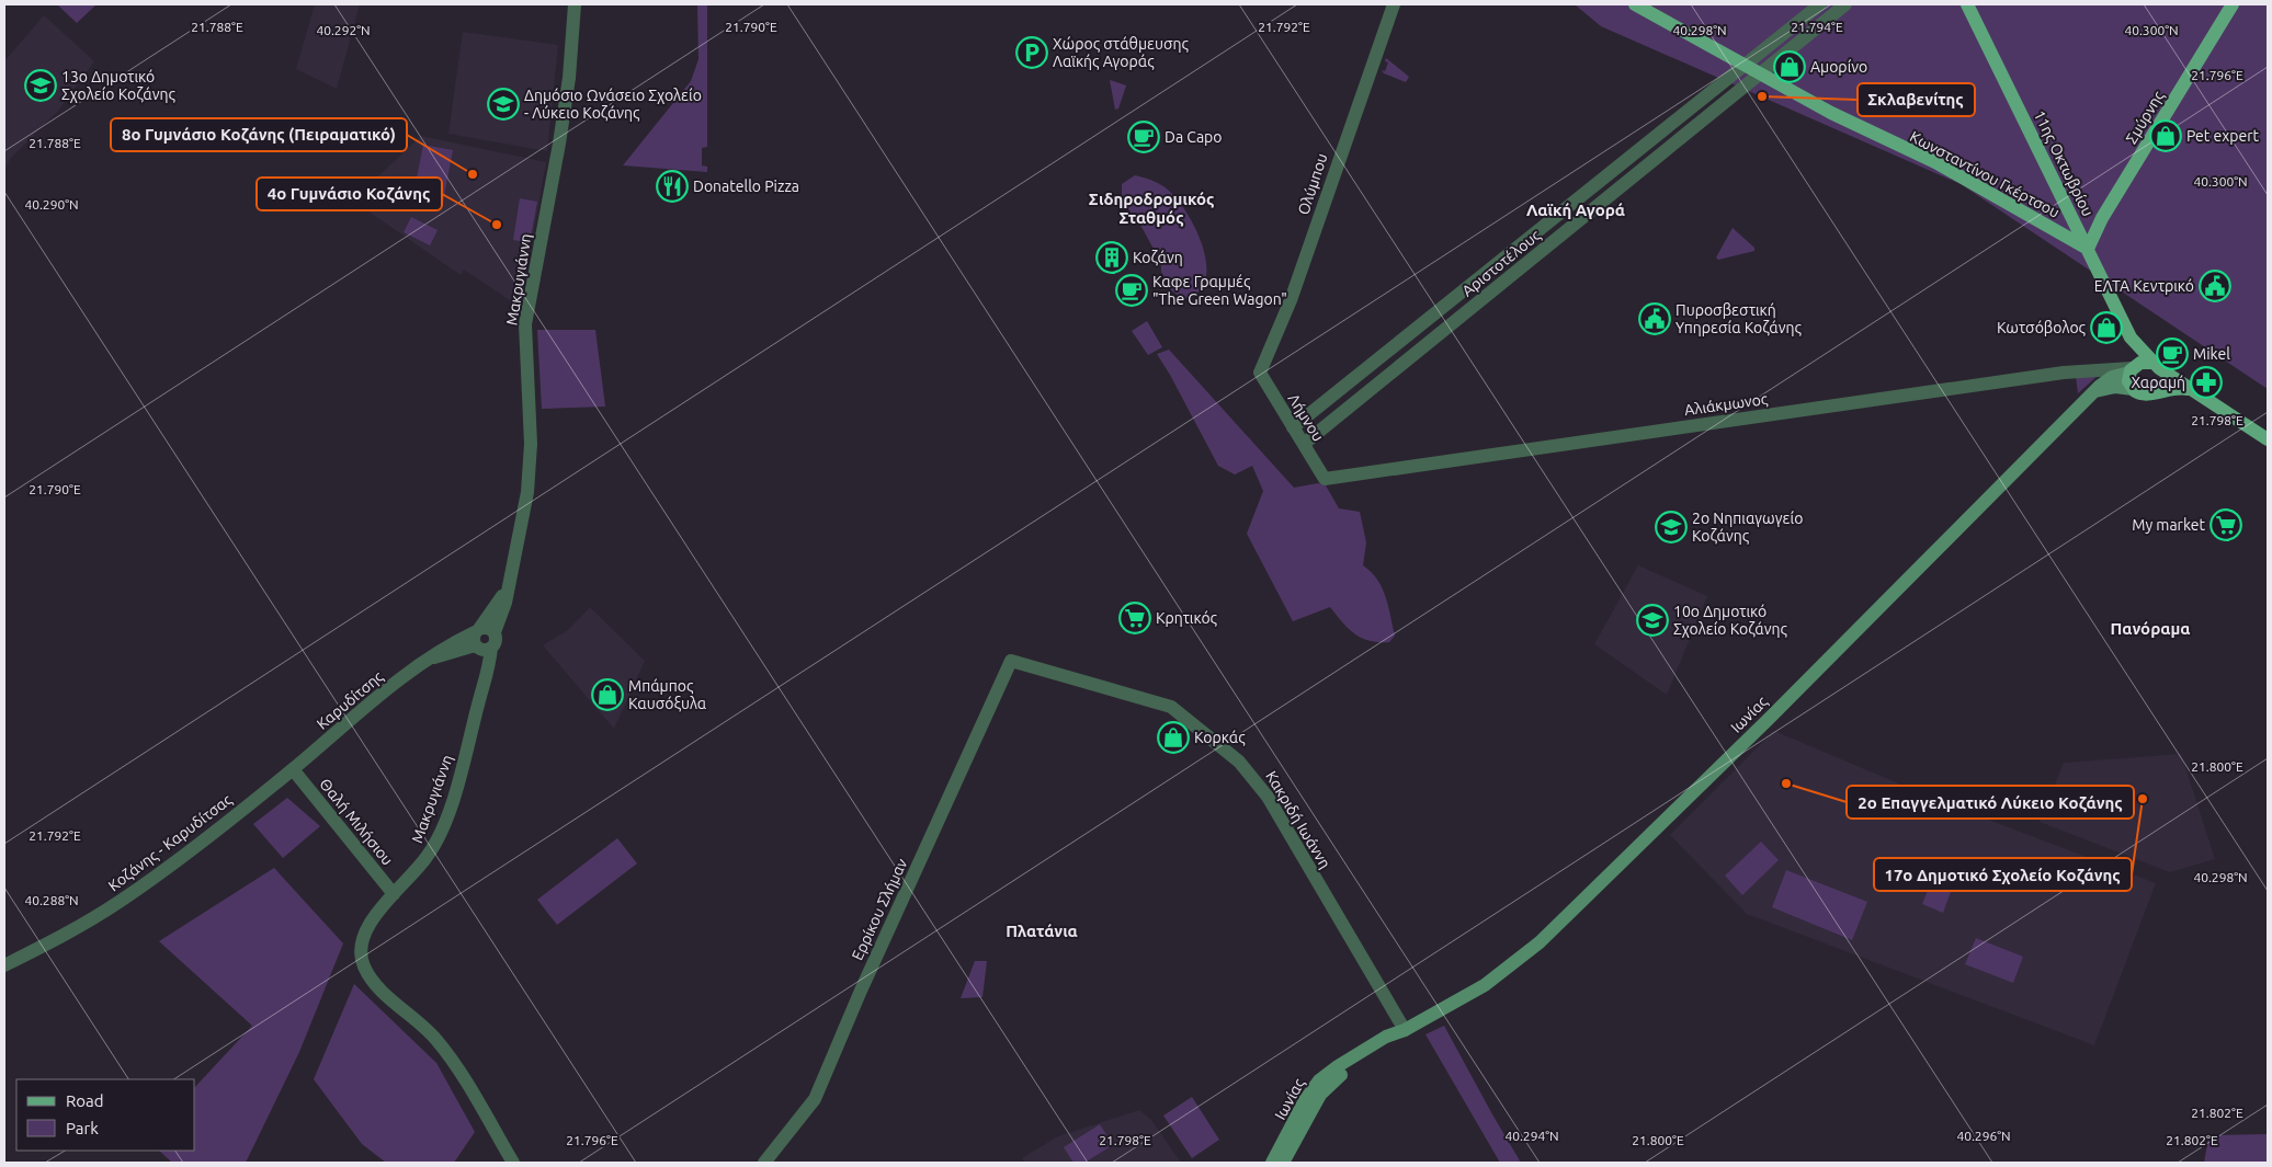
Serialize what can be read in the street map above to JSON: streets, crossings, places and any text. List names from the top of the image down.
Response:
{
  "streets": {
    "main road": [
      "Σμύρνης",
      "11ης Οκτωβρίου",
      "Κωνσταντίνου Γκέρτσου",
      "Ιωνίας"
    ],
    "street": [
      "Ολύμπου",
      "Αριστοτέλους",
      "Μακρυγιάννη",
      "Αλιάκμωνος",
      "Λήμνου",
      "Καρυδίτσης",
      "Κακριδή Ιωάννη",
      "Θαλή Μιλήσιου",
      "Κοζάνης - Καρυδίτσας",
      "Ερρίκου Σλήμαν"
    ]
  },
  "crossings": [
    ["Σμύρνης", "11ης Οκτωβρίου"],
    ["Σμύρνης", "Κωνσταντίνου Γκέρτσου"],
    ["11ης Οκτωβρίου", "Κωνσταντίνου Γκέρτσου"],
    ["11ης Οκτωβρίου", "Αλιάκμωνος"],
    ["11ης Οκτωβρίου", "Ιωνίας"],
    ["Κωνσταντίνου Γκέρτσου", "Αριστοτέλους"],
    ["Ολύμπου", "Λήμνου"],
    ["Αριστοτέλους", "Λήμνου"],
    ["Μακρυγιάννη", "Καρυδίτσης"],
    ["Μακρυγιάννη", "Θαλή Μιλήσιου"],
    ["Αλιάκμωνος", "Λήμνου"],
    ["Αλιάκμωνος", "Ιωνίας"],
    ["Καρυδίτσης", "Θαλή Μιλήσιου"],
    ["Καρυδίτσης", "Κοζάνης - Καρυδίτσας"],
    ["Ιωνίας", "Κακριδή Ιωάννη"],
    ["Κακριδή Ιωάννη", "Ερρίκου Σλήμαν"],
    ["Θαλή Μιλήσιου", "Κοζάνης - Καρυδίτσας"]
  ],
  "districts": [
    "Σιδηροδρομικός Σταθμός",
    "Λαϊκή Αγορά",
    "Πανόραμα",
    "Πλατάνια"
  ],
  "places": {
    "parking": ["Χώρος στάθμευσης Λαϊκής Αγοράς"],
    "shop": [
      "Αμορίνο",
      "Pet expert",
      "Κωτσόβολος",
      "Μπάμπος Καυσόξυλα",
      "Κορκάς"
    ],
    "school or university": [
      "13ο Δημοτικό Σχολείο Κοζάνης",
      "Δημόσιο Ωνάσειο Σχολείο - Λύκειο Κοζάνης",
      "2ο Νηπιαγωγείο Κοζάνης",
      "10ο Δημοτικό Σχολείο Κοζάνης"
    ],
    "other": [
      "Σκλαβενίτης",
      "8ο Γυμνάσιο Κοζάνης (Πειραματικό)",
      "4ο Γυμνάσιο Κοζάνης",
      "2ο Επαγγελματικό Λύκειο Κοζάνης",
      "17ο Δημοτικό Σχολείο Κοζάνης"
    ],
    "cafe": ["Da Capo", "Καφε Γραμμές \"The Green Wagon\"", "Mikel"],
    "restaurant": ["Donatello Pizza"],
    "building": ["Κοζάνη"],
    "public building": ["ΕΛΤΑ Κεντρικό", "Πυροσβεστική Υπηρεσία Κοζάνης"],
    "pharmacy": ["Χαραμή"],
    "supermarket": ["My market", "Κρητικός"]
  },
  "legend": ["Road", "Park"],
  "coordinates": [
    "21.788°E",
    "21.790°E",
    "21.792°E",
    "21.794°E",
    "40.292°N",
    "40.298°N",
    "40.300°N",
    "21.796°E",
    "40.290°N",
    "21.798°E",
    "21.800°E",
    "40.288°N",
    "21.802°E",
    "40.294°N",
    "40.296°N"
  ]
}
